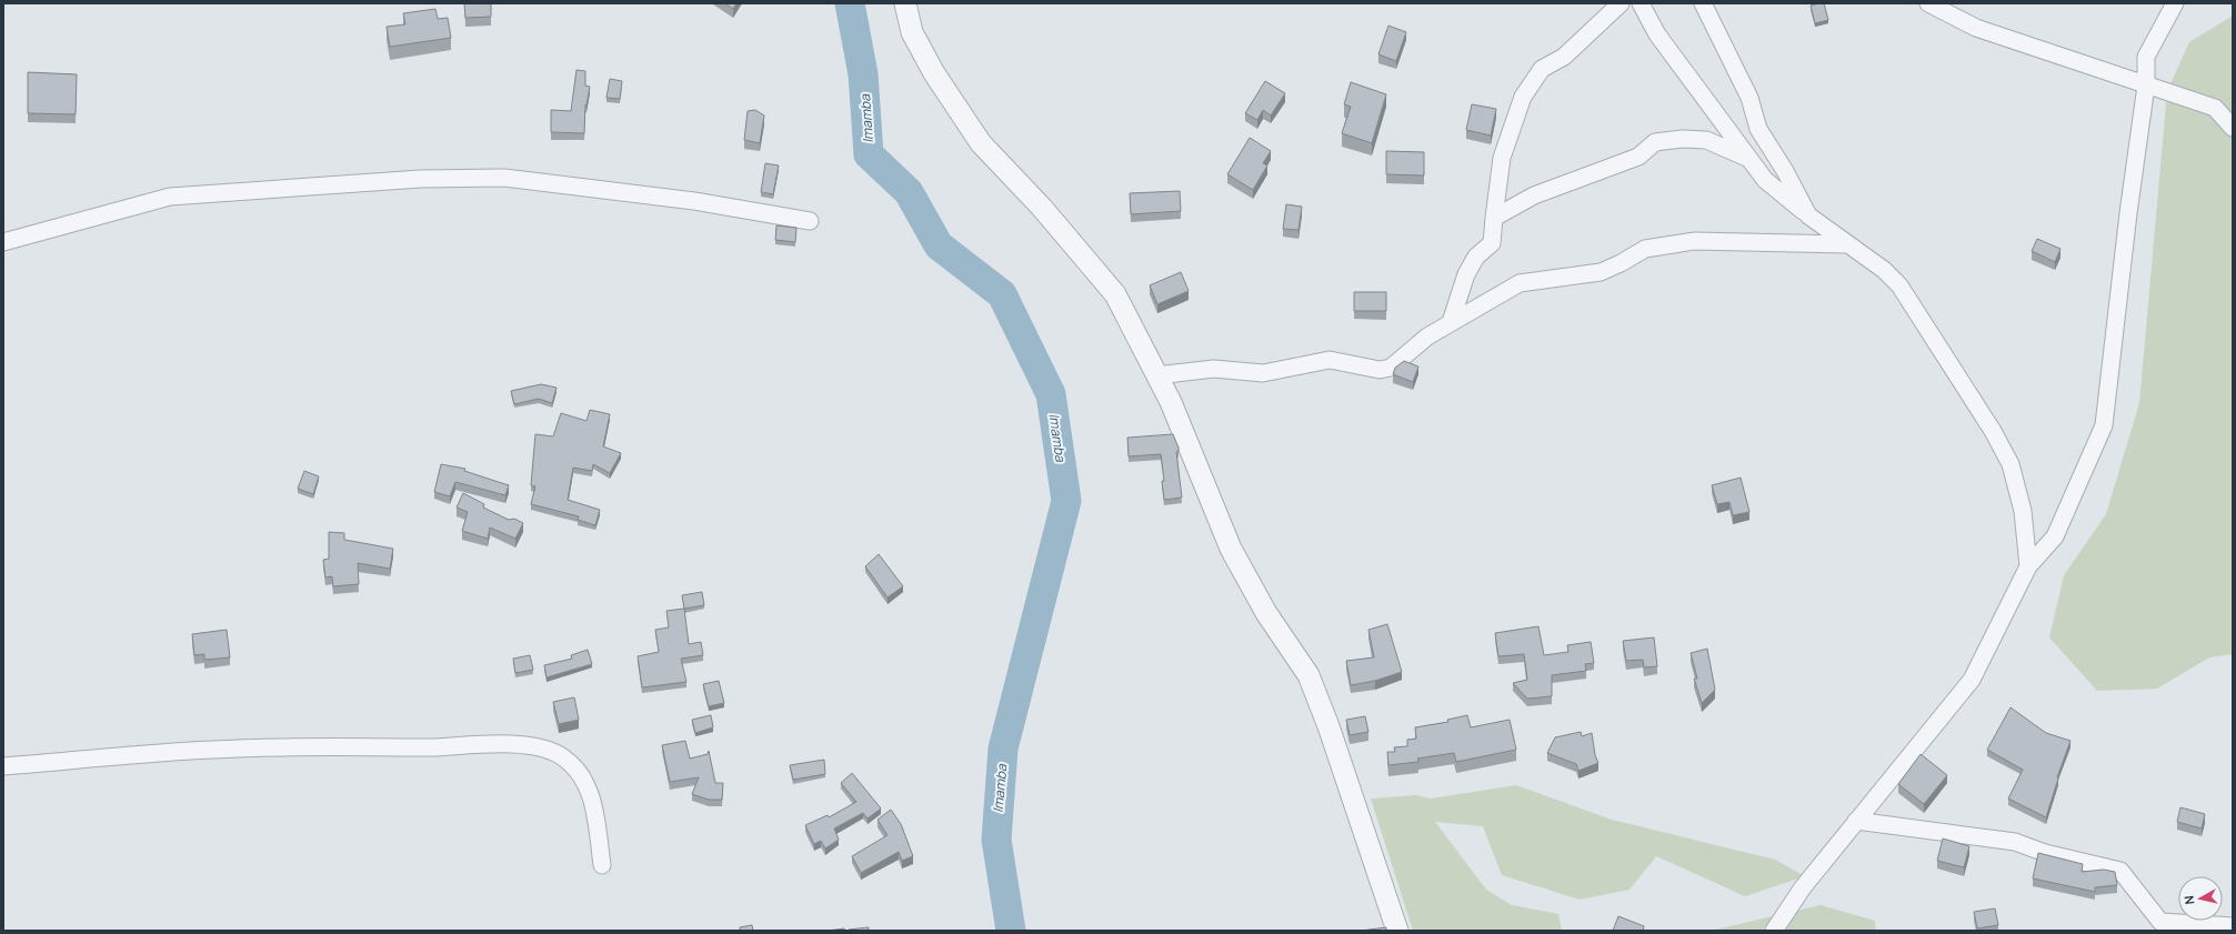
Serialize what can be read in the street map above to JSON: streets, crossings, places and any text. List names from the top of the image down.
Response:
{
  "water": ["Imamba"],
  "north": "left"
}
